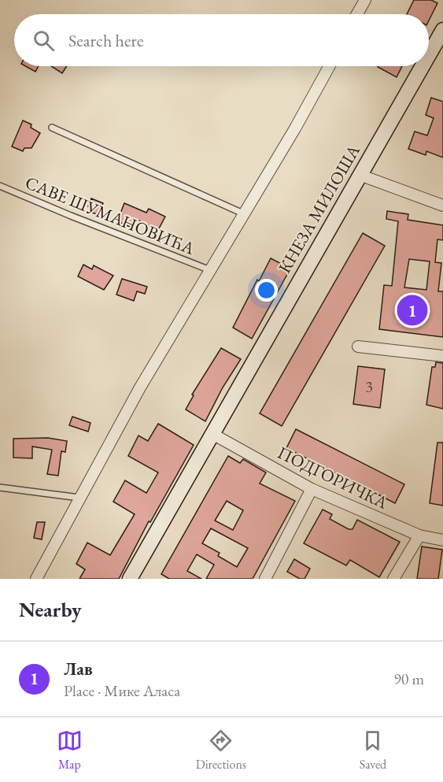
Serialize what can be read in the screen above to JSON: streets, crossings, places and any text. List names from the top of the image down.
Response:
{
  "streets": {
    "main road": ["КНЕЗА МИЛОША"],
    "street": ["ПОДГОРИЧКА"],
    "lane": ["САВЕ ШУМАНОВИЋА"]
  },
  "crossings": [
    ["КНЕЗА МИЛОША", "ПОДГОРИЧКА"]
  ],
  "house_numbers": ["3"],
  "page": {
    "search": "Search here",
    "pins": "1",
    "heading": "Nearby",
    "list": [
      {
        "mark": "1",
        "name": "Лав",
        "note": "Place · Мике Аласа",
        "value": "90 m"
      }
    ],
    "nav": ["Map", "Directions", "Saved"]
  }
}
